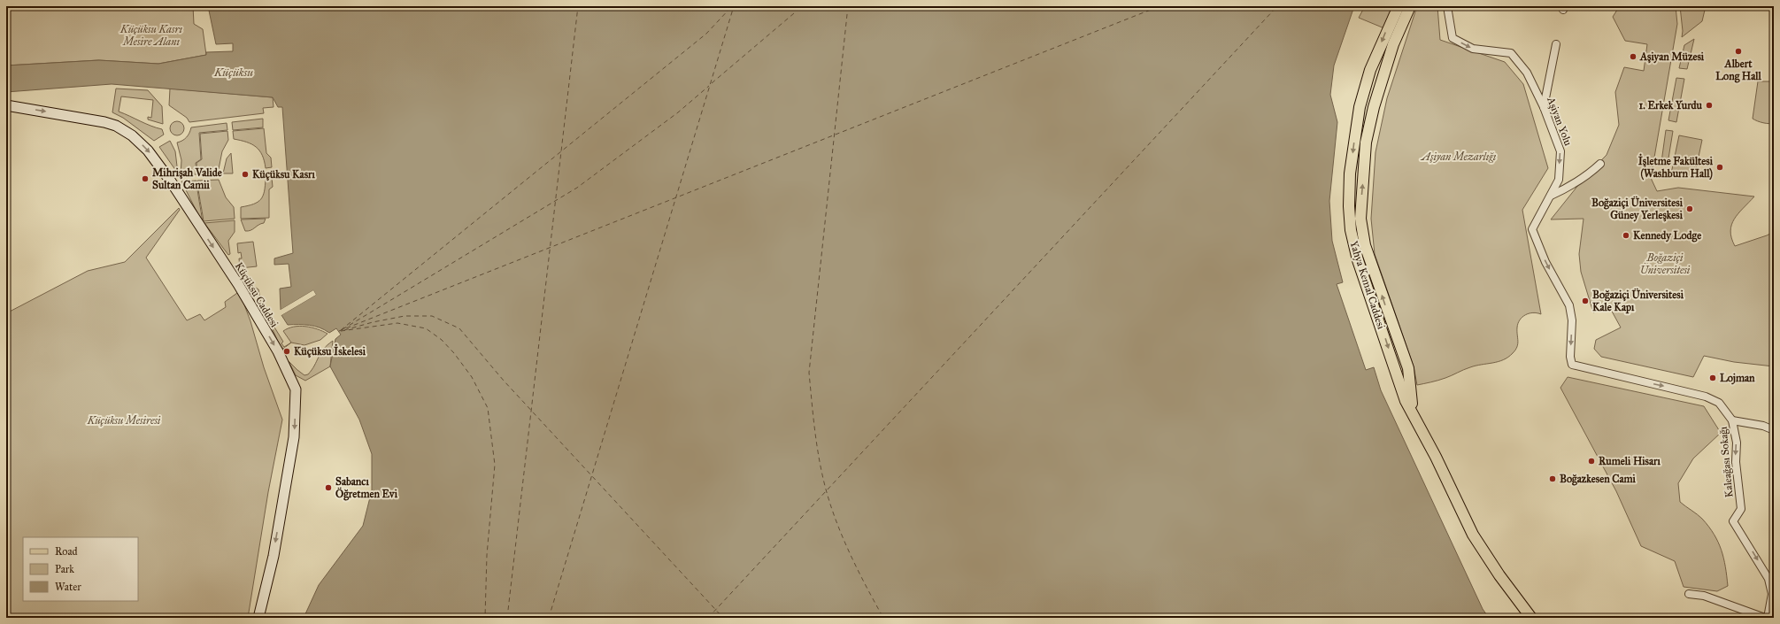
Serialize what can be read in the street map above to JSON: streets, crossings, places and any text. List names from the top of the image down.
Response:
{
  "streets": {
    "main road": ["Yahya Kemal Caddesi"],
    "street": ["Aşiyan Yolu", "Küçüksu Caddesi", "Kaleağası Sokağı"]
  },
  "crossings": [
    ["Aşiyan Yolu", "Kaleağası Sokağı"]
  ],
  "one_way": ["Aşiyan Yolu", "Küçüksu Caddesi", "Kaleağası Sokağı"],
  "water": ["Küçüksu"],
  "parks": [
    "Küçüksu Kasrı Mesire Alanı",
    "Aşiyan Mezarlığı",
    "Boğaziçi Üniversitesi",
    "Küçüksu Mesiresi"
  ],
  "places": [
    "Albert Long Hall",
    "Aşiyan Müzesi",
    "1. Erkek Yurdu",
    "İşletme Fakültesi (Washburn Hall)",
    "Küçüksu Kasrı",
    "Mihrişah Valide Sultan Camii",
    "Boğaziçi Üniversitesi Güney Yerleşkesi",
    "Kennedy Lodge",
    "Boğaziçi Üniversitesi Kale Kapı",
    "Küçüksu İskelesi",
    "Lojman",
    "Rumeli Hisarı",
    "Boğazkesen Cami",
    "Sabancı Öğretmen Evi"
  ],
  "legend": ["Road", "Park", "Water"]
}
